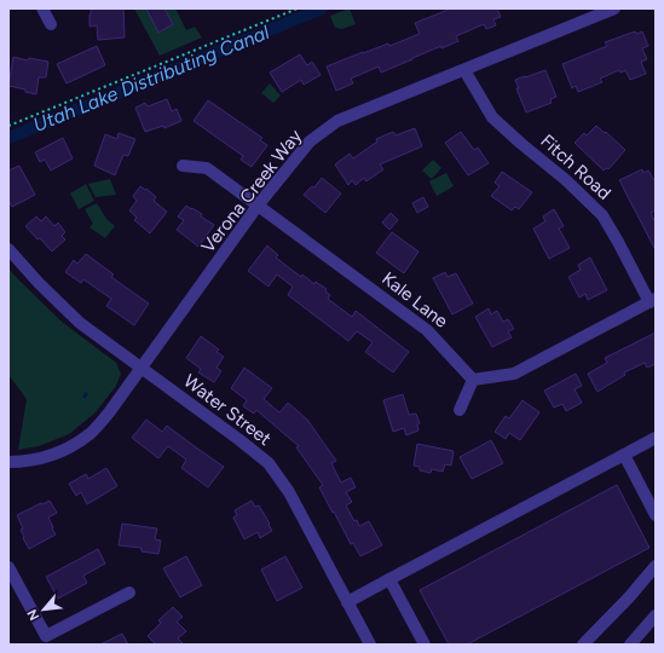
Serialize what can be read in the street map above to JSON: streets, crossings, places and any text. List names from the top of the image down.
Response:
{
  "streets": {
    "street": [
      "Fitch Road",
      "Verona Creek Way",
      "Kale Lane",
      "Water Street"
    ]
  },
  "crossings": [
    ["Fitch Road", "Verona Creek Way"],
    ["Verona Creek Way", "Kale Lane"],
    ["Verona Creek Way", "Water Street"]
  ],
  "water": ["Utah Lake Distributing Canal"],
  "north": "bottom left"
}
